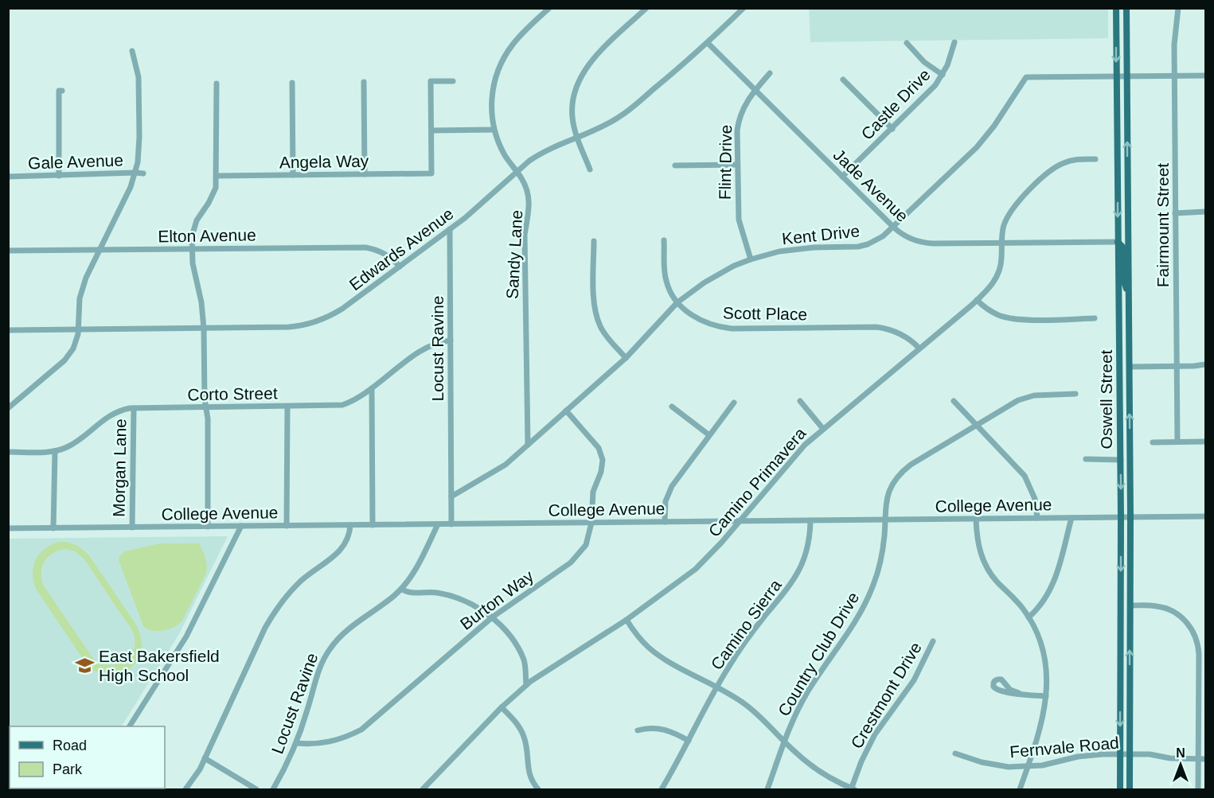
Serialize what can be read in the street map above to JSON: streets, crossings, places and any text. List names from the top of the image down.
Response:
{
  "streets": {
    "main road": ["Oswell Street"],
    "street": [
      "Castle Drive",
      "Gale Avenue",
      "Angela Way",
      "Flint Drive",
      "Jade Avenue",
      "Fairmount Street",
      "Kent Drive",
      "Elton Avenue",
      "Edwards Avenue",
      "Sandy Lane",
      "Scott Place",
      "Locust Ravine",
      "Corto Street",
      "Morgan Lane",
      "Camino Primavera",
      "College Avenue",
      "Burton Way",
      "Camino Sierra",
      "Country Club Drive",
      "Crestmont Drive",
      "Fernvale Road"
    ]
  },
  "crossings": [
    ["Castle Drive", "Jade Avenue"],
    ["Flint Drive", "Jade Avenue"],
    ["Flint Drive", "Kent Drive"],
    ["Jade Avenue", "Kent Drive"],
    ["Jade Avenue", "Edwards Avenue"],
    ["Jade Avenue", "Oswell Street"],
    ["Jade Avenue", "Camino Primavera"],
    ["Fairmount Street", "Kent Drive"],
    ["Kent Drive", "Sandy Lane"],
    ["Kent Drive", "Scott Place"],
    ["Kent Drive", "Locust Ravine"],
    ["Kent Drive", "Oswell Street"],
    ["Kent Drive", "Burton Way"],
    ["Elton Avenue", "Edwards Avenue"],
    ["Edwards Avenue", "Sandy Lane"],
    ["Edwards Avenue", "Locust Ravine"],
    ["Scott Place", "Camino Primavera"],
    ["Locust Ravine", "Corto Street"],
    ["Locust Ravine", "College Avenue"],
    ["Locust Ravine", "Burton Way"],
    ["Corto Street", "Morgan Lane"],
    ["Oswell Street", "College Avenue"],
    ["Oswell Street", "Fernvale Road"],
    ["Morgan Lane", "College Avenue"],
    ["Camino Primavera", "College Avenue"],
    ["College Avenue", "Burton Way"],
    ["College Avenue", "Camino Sierra"],
    ["College Avenue", "Country Club Drive"]
  ],
  "places": {
    "school or university": ["East Bakersfield High School"]
  },
  "legend": ["Road", "Park"],
  "north": "top"
}
